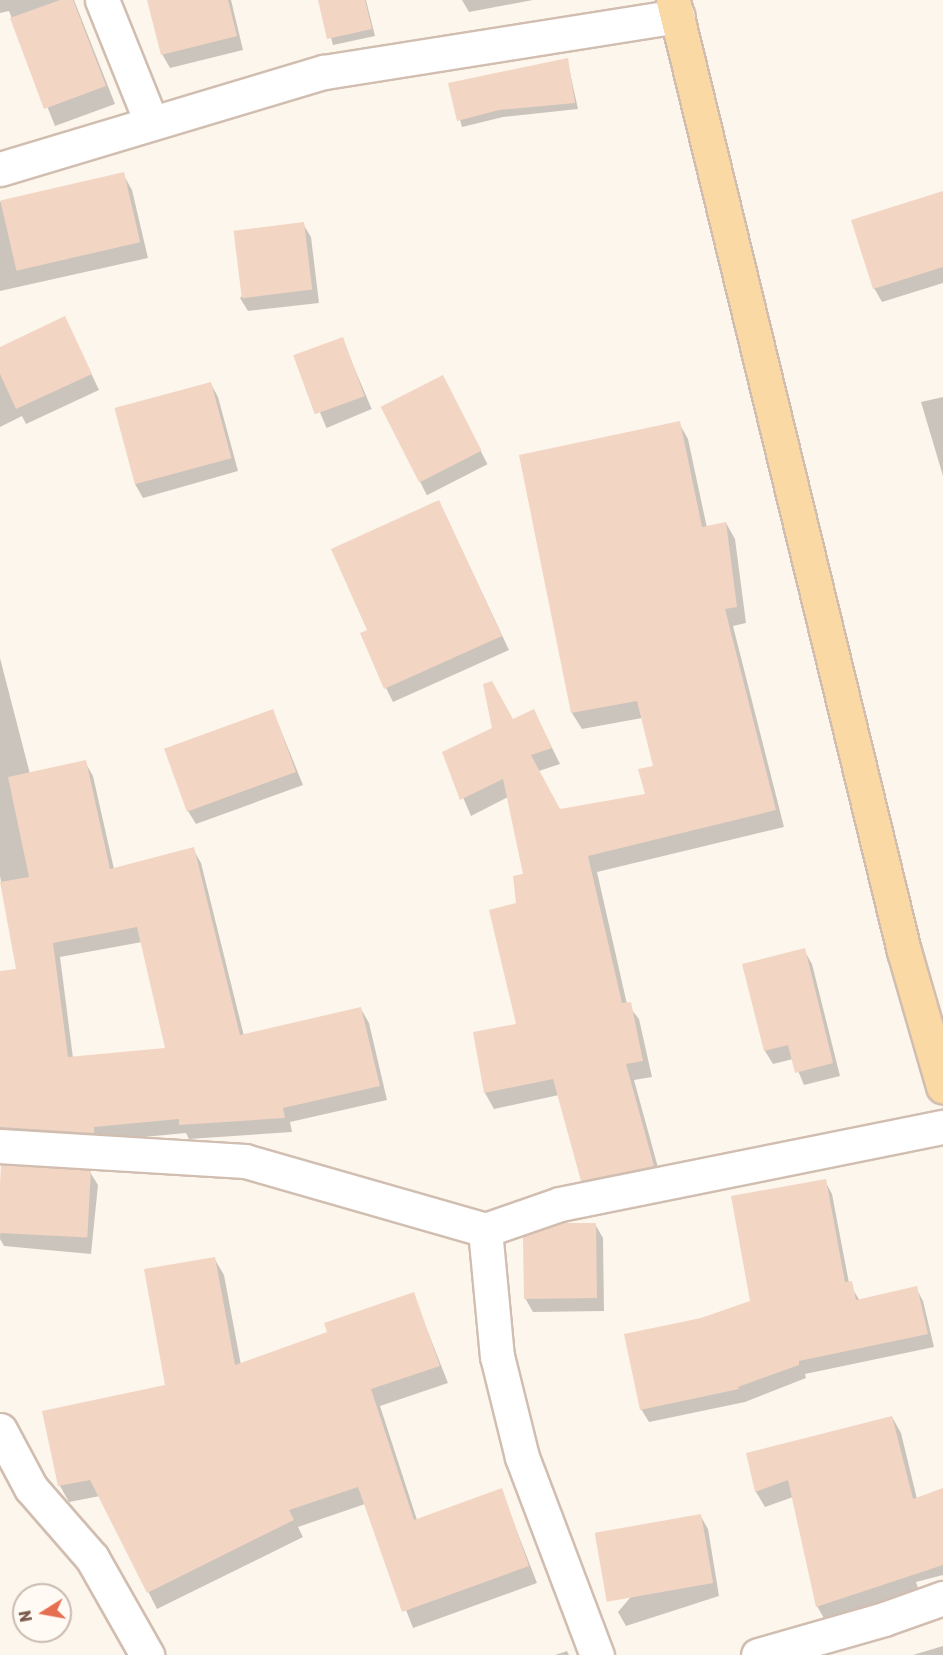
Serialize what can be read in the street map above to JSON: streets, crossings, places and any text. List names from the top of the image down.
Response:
{
  "north": "left"
}
